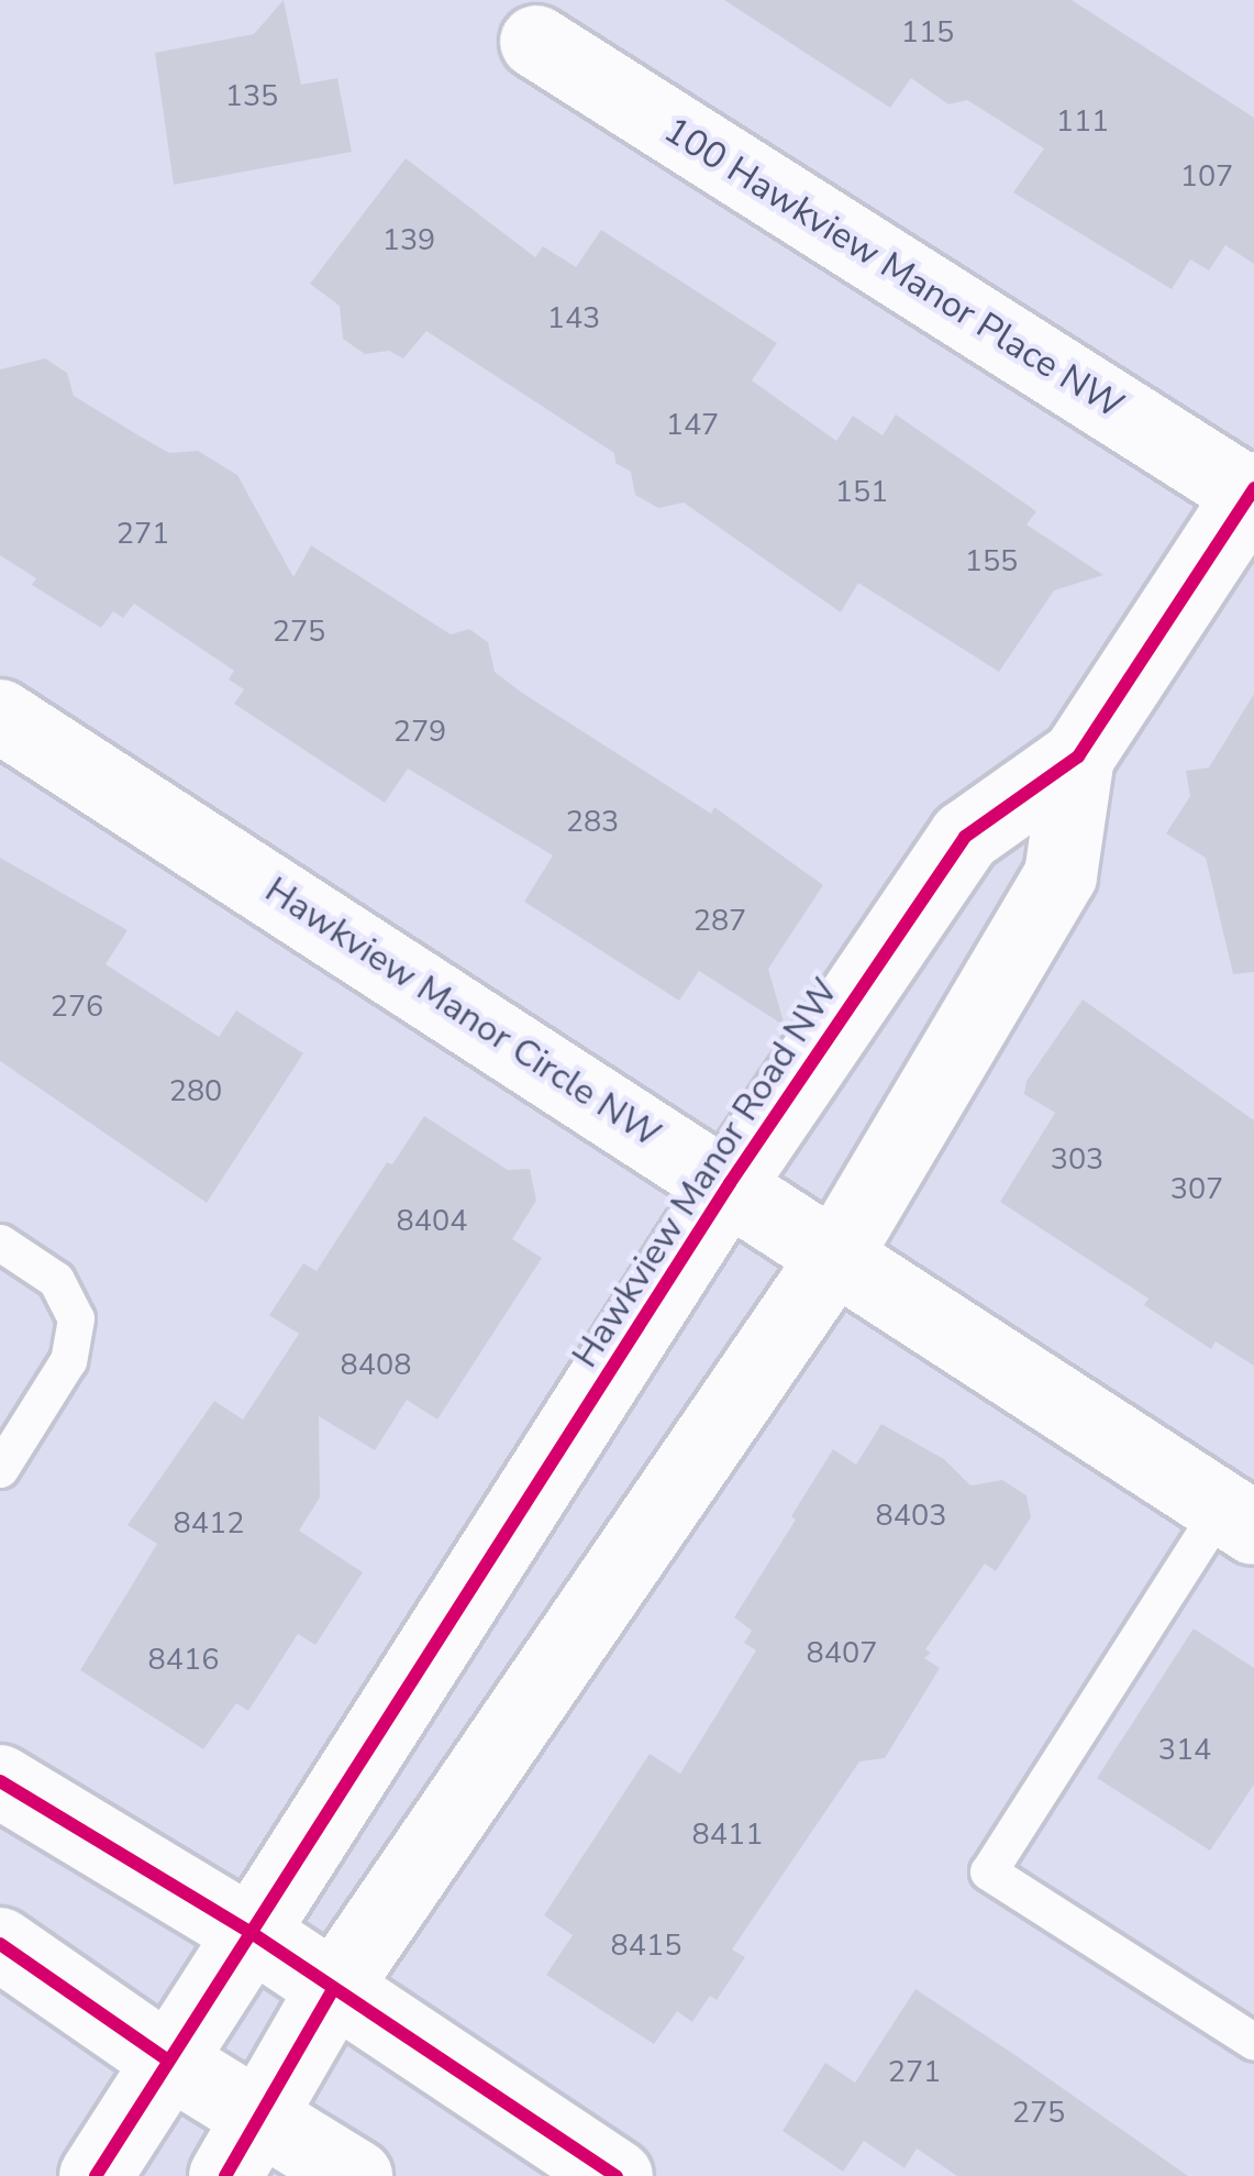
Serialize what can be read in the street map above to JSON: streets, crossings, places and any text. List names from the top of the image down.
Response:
{
  "streets": {
    "street": ["100 Hawkview Manor Place NW", "Hawkview Manor Circle NW", "Hawkview Manor Road NW"]
  },
  "crossings": [
    ["100 Hawkview Manor Place NW", "Hawkview Manor Road NW"],
    ["Hawkview Manor Circle NW", "Hawkview Manor Road NW"]
  ],
  "house_numbers": [
    "115",
    "135",
    "111",
    "107",
    "139",
    "143",
    "147",
    "151",
    "271",
    "155",
    "275",
    "279",
    "283",
    "287",
    "276",
    "280",
    "303",
    "307",
    "8404",
    "8408",
    "8403",
    "8412",
    "8407",
    "8416",
    "314",
    "8411",
    "8415",
    "271",
    "275"
  ]
}
